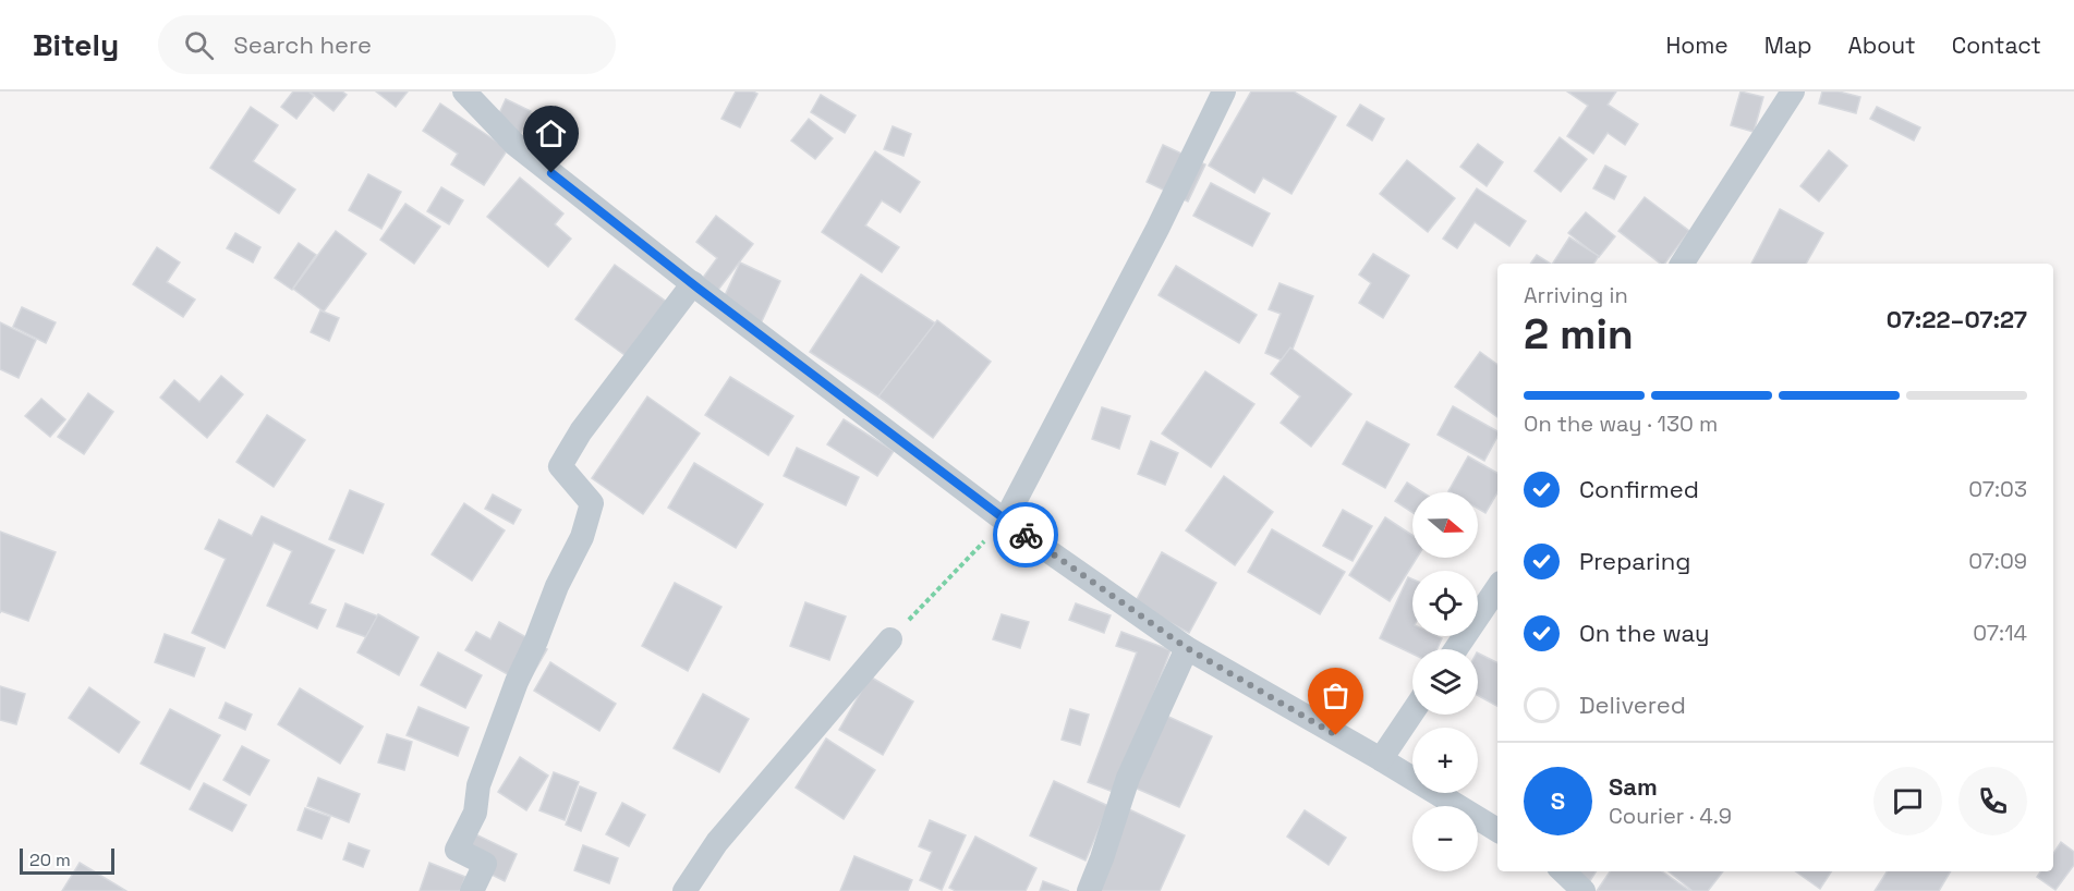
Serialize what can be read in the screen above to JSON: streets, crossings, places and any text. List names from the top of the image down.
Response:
{
  "scale_bar": "20 m",
  "north": "right",
  "page": {
    "header": "Bitely",
    "search": "Search here",
    "nav": [
      "Home",
      "Map",
      "About",
      "Contact"
    ],
    "heading": ["2 min", "Arriving in", "07:22–07:27"],
    "panel": ["Sam", "Courier · 4.9"],
    "bar": "On the way · 130 m",
    "list": [
      ["Confirmed", "07:03"],
      ["Preparing", "07:09"],
      ["On the way", "07:14"],
      "Delivered"
    ],
    "map_buttons": ["+", "−"],
    "round": "S",
    "scale": "20 m"
  }
}
